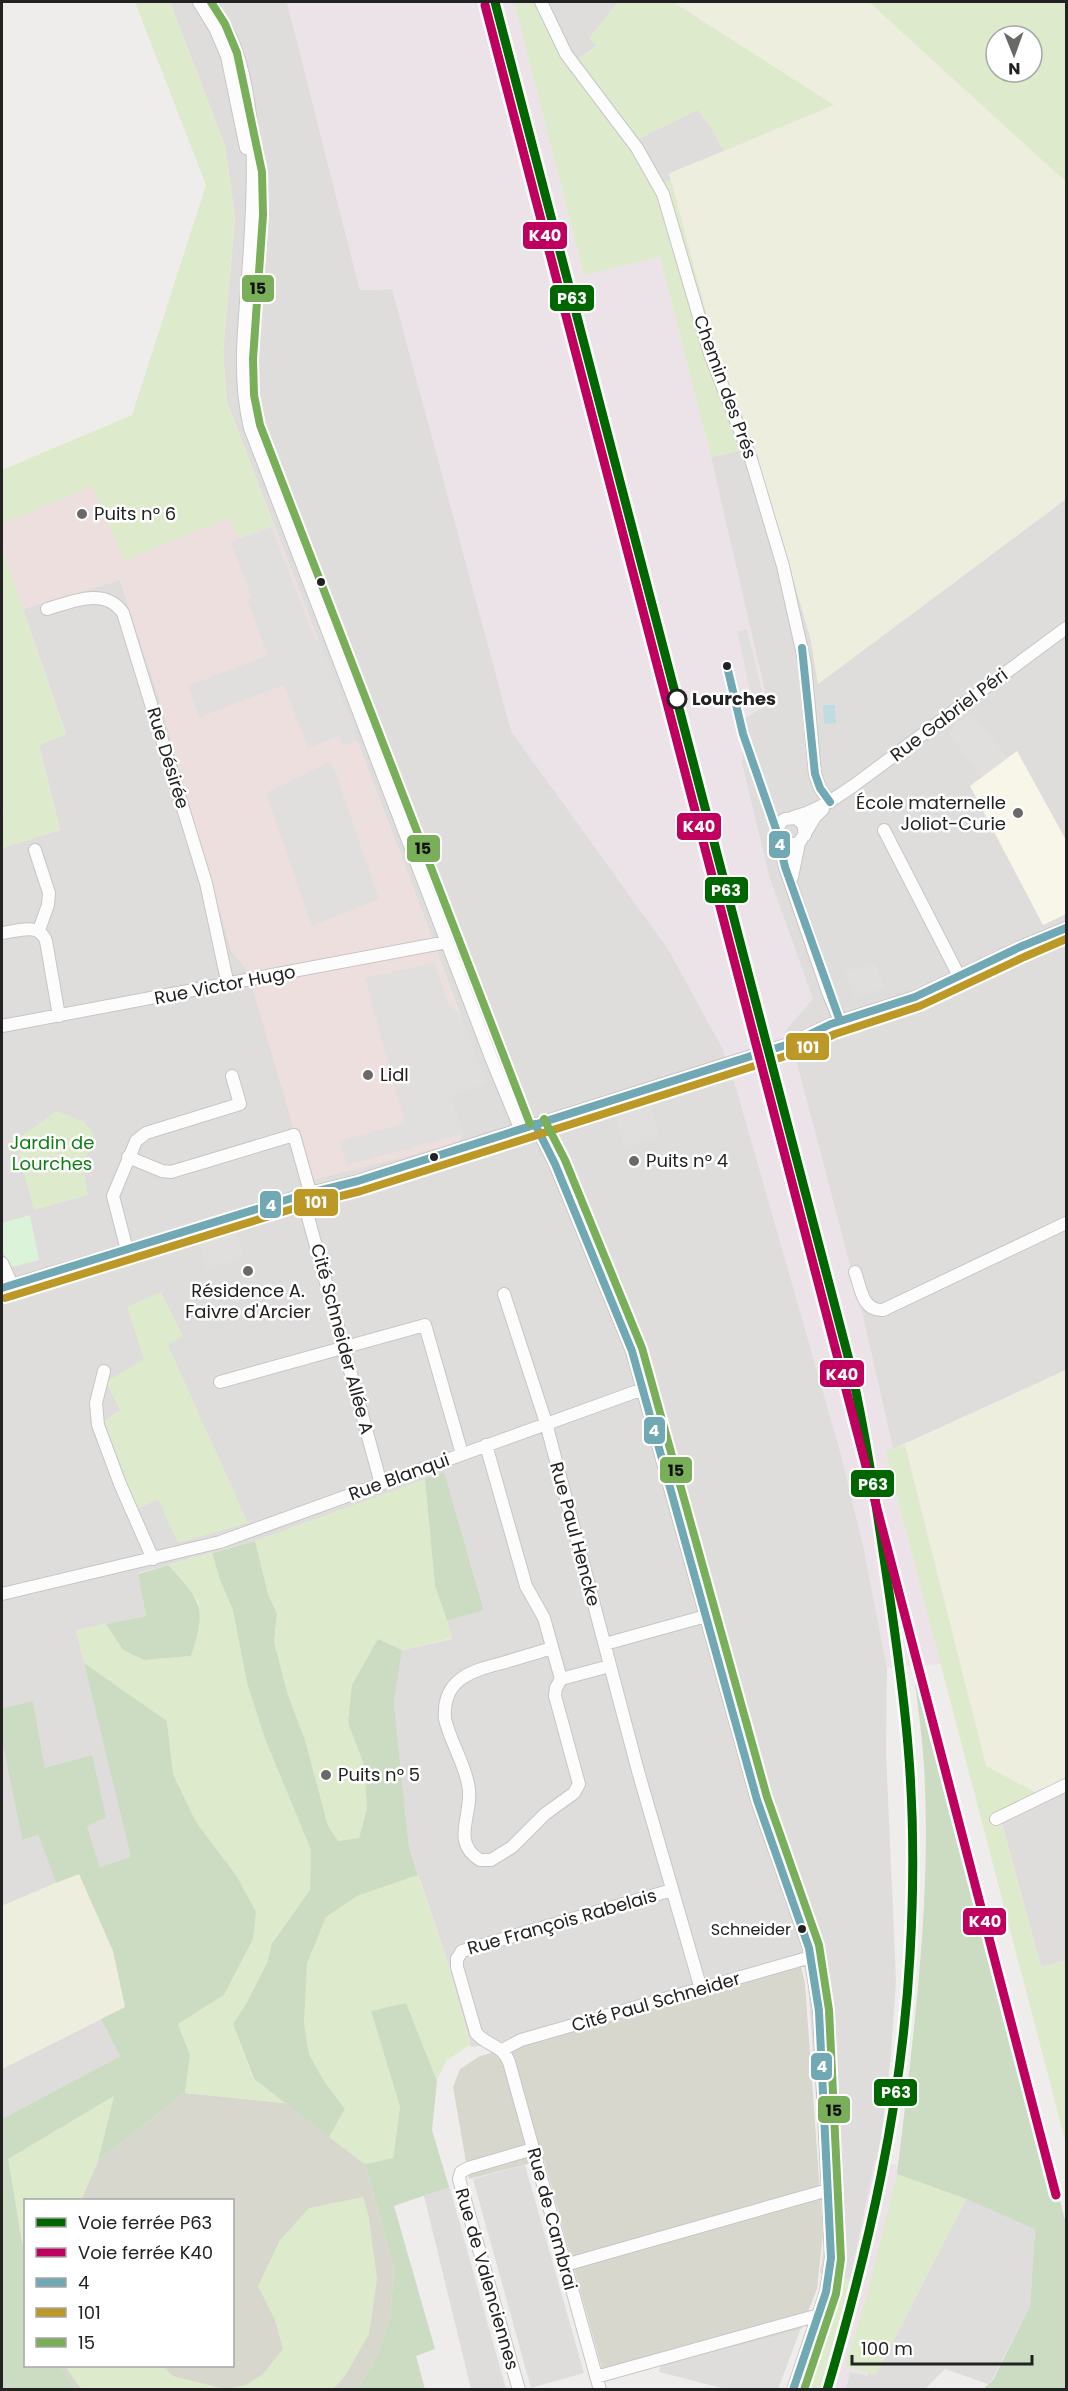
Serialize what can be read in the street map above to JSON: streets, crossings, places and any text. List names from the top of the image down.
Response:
{
  "streets": {
    "street": [
      "Chemin des Prés",
      "Rue Gabriel Péri",
      "Rue Désirée",
      "Rue Victor Hugo",
      "Cité Schneider Allée A",
      "Rue Blanqui",
      "Rue Paul Hencke",
      "Rue François Rabelais",
      "Cité Paul Schneider",
      "Rue de Cambrai",
      "Rue de Valenciennes"
    ]
  },
  "crossings": [
    ["Chemin des Prés", "Rue Gabriel Péri"],
    ["Rue Désirée", "Rue Victor Hugo"],
    ["Cité Schneider Allée A", "Rue Blanqui"],
    ["Rue Blanqui", "Rue Paul Hencke"],
    ["Rue Paul Hencke", "Rue François Rabelais"],
    ["Rue Paul Hencke", "Cité Paul Schneider"],
    ["Rue François Rabelais", "Cité Paul Schneider"],
    ["Rue François Rabelais", "Rue de Cambrai"],
    ["Cité Paul Schneider", "Rue de Cambrai"],
    ["Rue de Cambrai", "Rue de Valenciennes"]
  ],
  "parks": ["Jardin de Lourches"],
  "places": [
    "Puits n° 6",
    "Lourches",
    "École maternelle Joliot-Curie",
    "Lidl",
    "Puits n° 4",
    "Résidence A. Faivre d'Arcier",
    "Puits n° 5",
    "Schneider"
  ],
  "lines": [
    "rail line P63",
    "transit line 15",
    "rail line K40",
    "transit line 4",
    "transit line 101"
  ],
  "legend": [
    "Voie ferrée P63",
    "Voie ferrée K40",
    "4",
    "101",
    "15"
  ],
  "scale_bar": "100 m",
  "north": "bottom"
}
